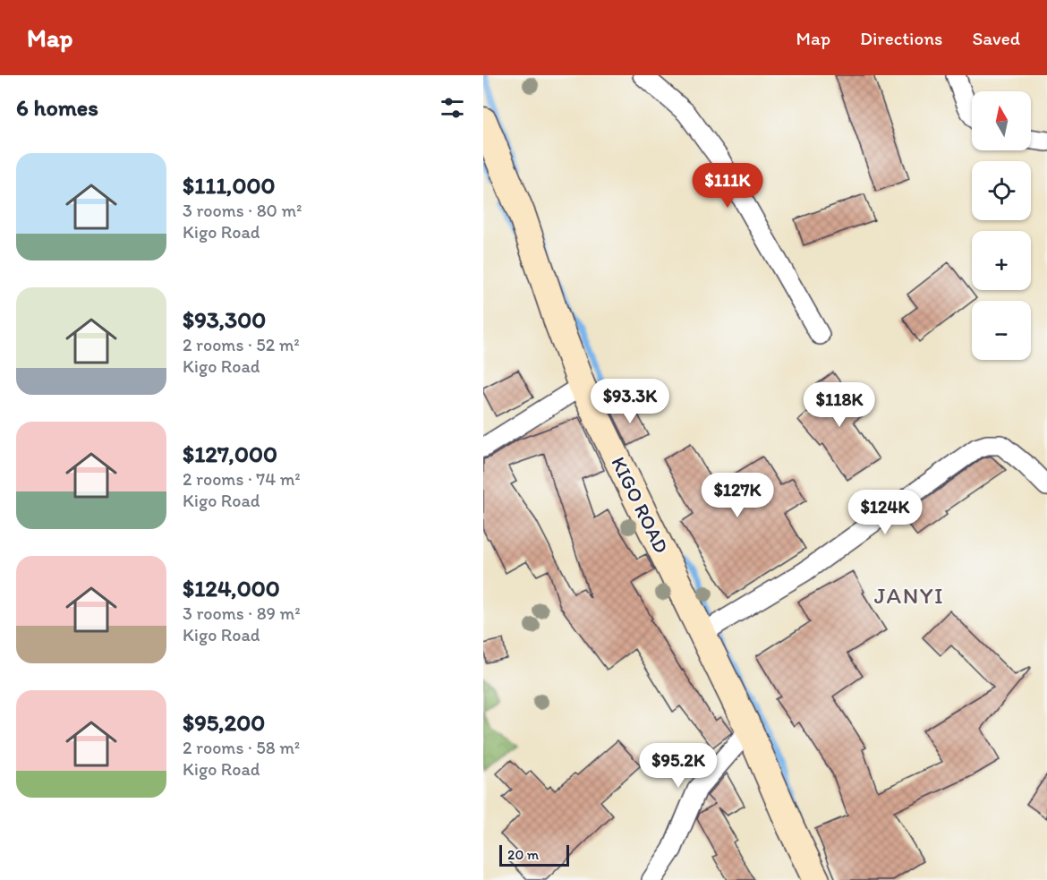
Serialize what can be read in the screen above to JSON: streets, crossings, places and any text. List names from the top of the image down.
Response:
{
  "streets": {
    "street": ["KIGO ROAD"]
  },
  "districts": ["JANYI"],
  "scale_bar": "20 m",
  "north": "top",
  "page": {
    "header": "Map",
    "nav": ["Map", "Directions", "Saved"],
    "heading": "6 homes",
    "map_buttons": ["+", "−"],
    "list": [
      {
        "name": "$111,000",
        "note": "3 rooms · 80 m² · Kigo Road"
      },
      {
        "name": "$93,300",
        "note": "2 rooms · 52 m² · Kigo Road"
      },
      {
        "name": "$127,000",
        "note": "2 rooms · 74 m² · Kigo Road"
      },
      {
        "name": "$124,000",
        "note": "3 rooms · 89 m² · Kigo Road"
      },
      {
        "name": "$95,200",
        "note": "2 rooms · 58 m² · Kigo Road"
      }
    ],
    "price": [
      "$111K",
      "$93.3K",
      "$118K",
      "$127K",
      "$124K",
      "$95.2K"
    ],
    "scale": "20 m"
  }
}
